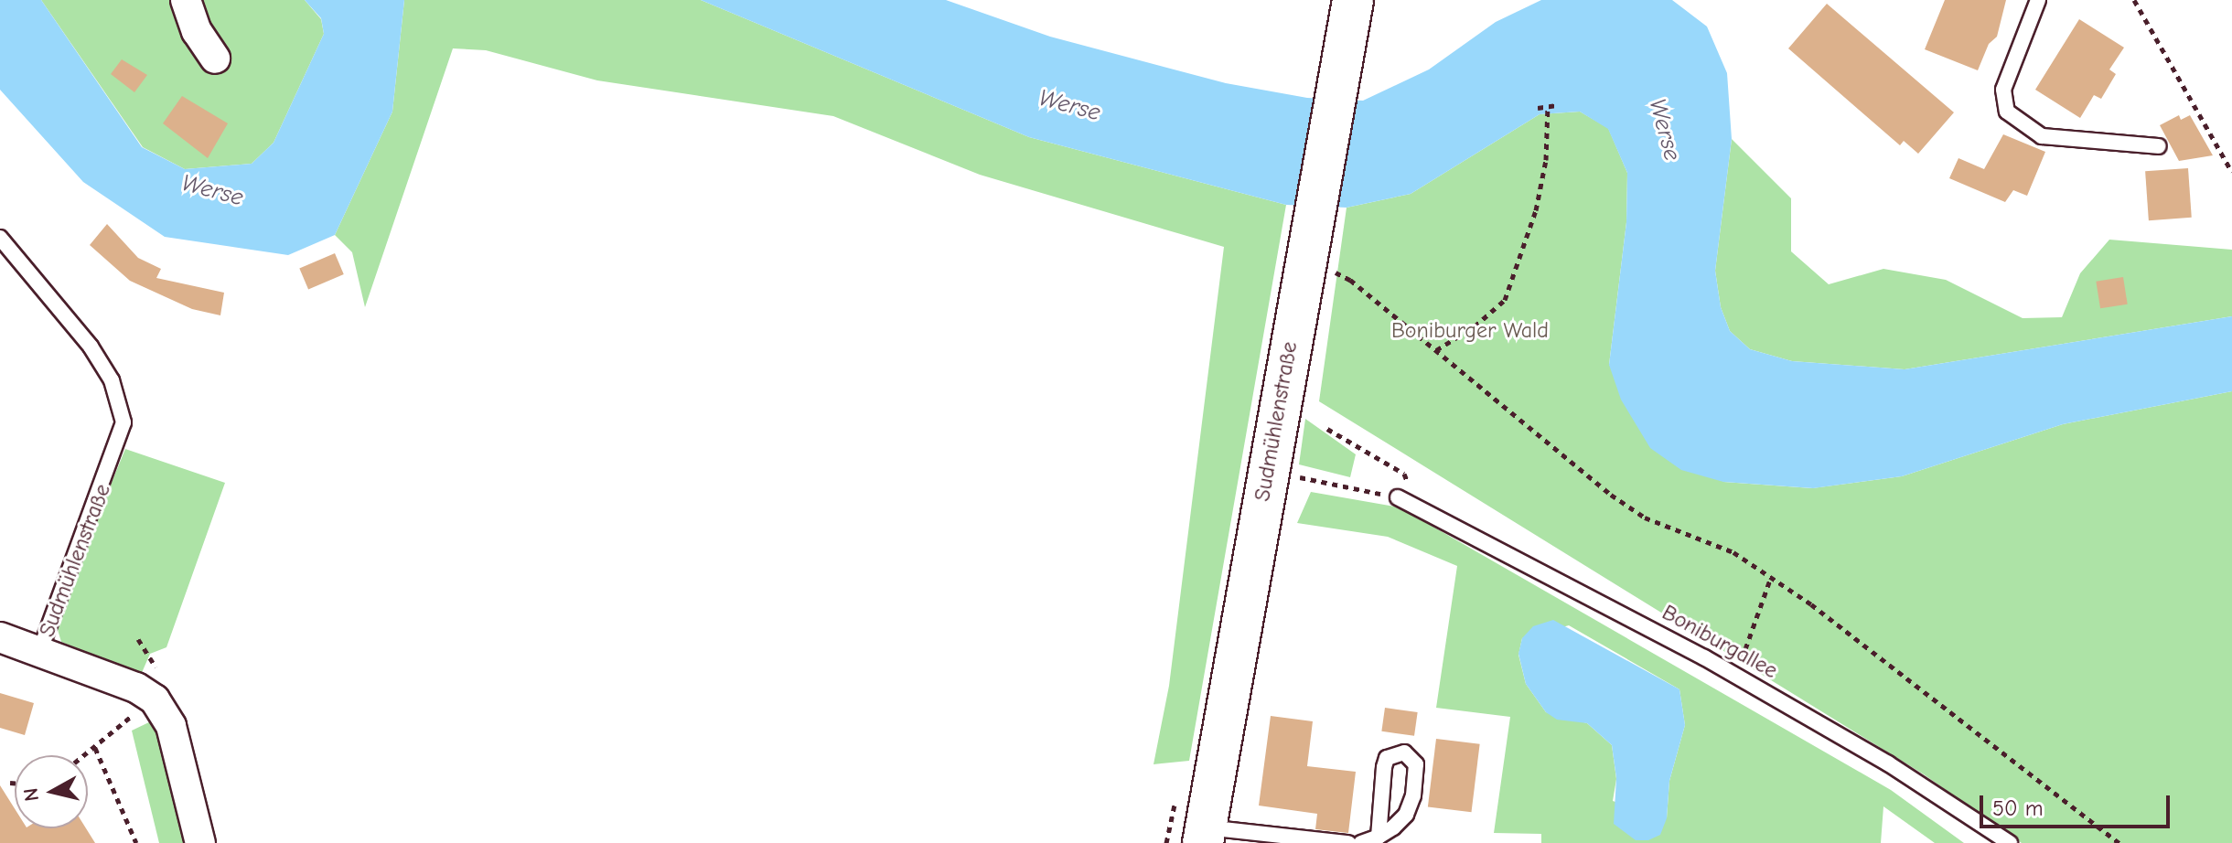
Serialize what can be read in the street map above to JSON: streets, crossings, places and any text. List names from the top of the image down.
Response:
{
  "streets": {
    "street": ["Sudmühlenstraße"],
    "lane": ["Boniburgallee"]
  },
  "water": ["Werse"],
  "parks": ["Boniburger Wald"],
  "scale_bar": "50 m",
  "north": "left"
}
